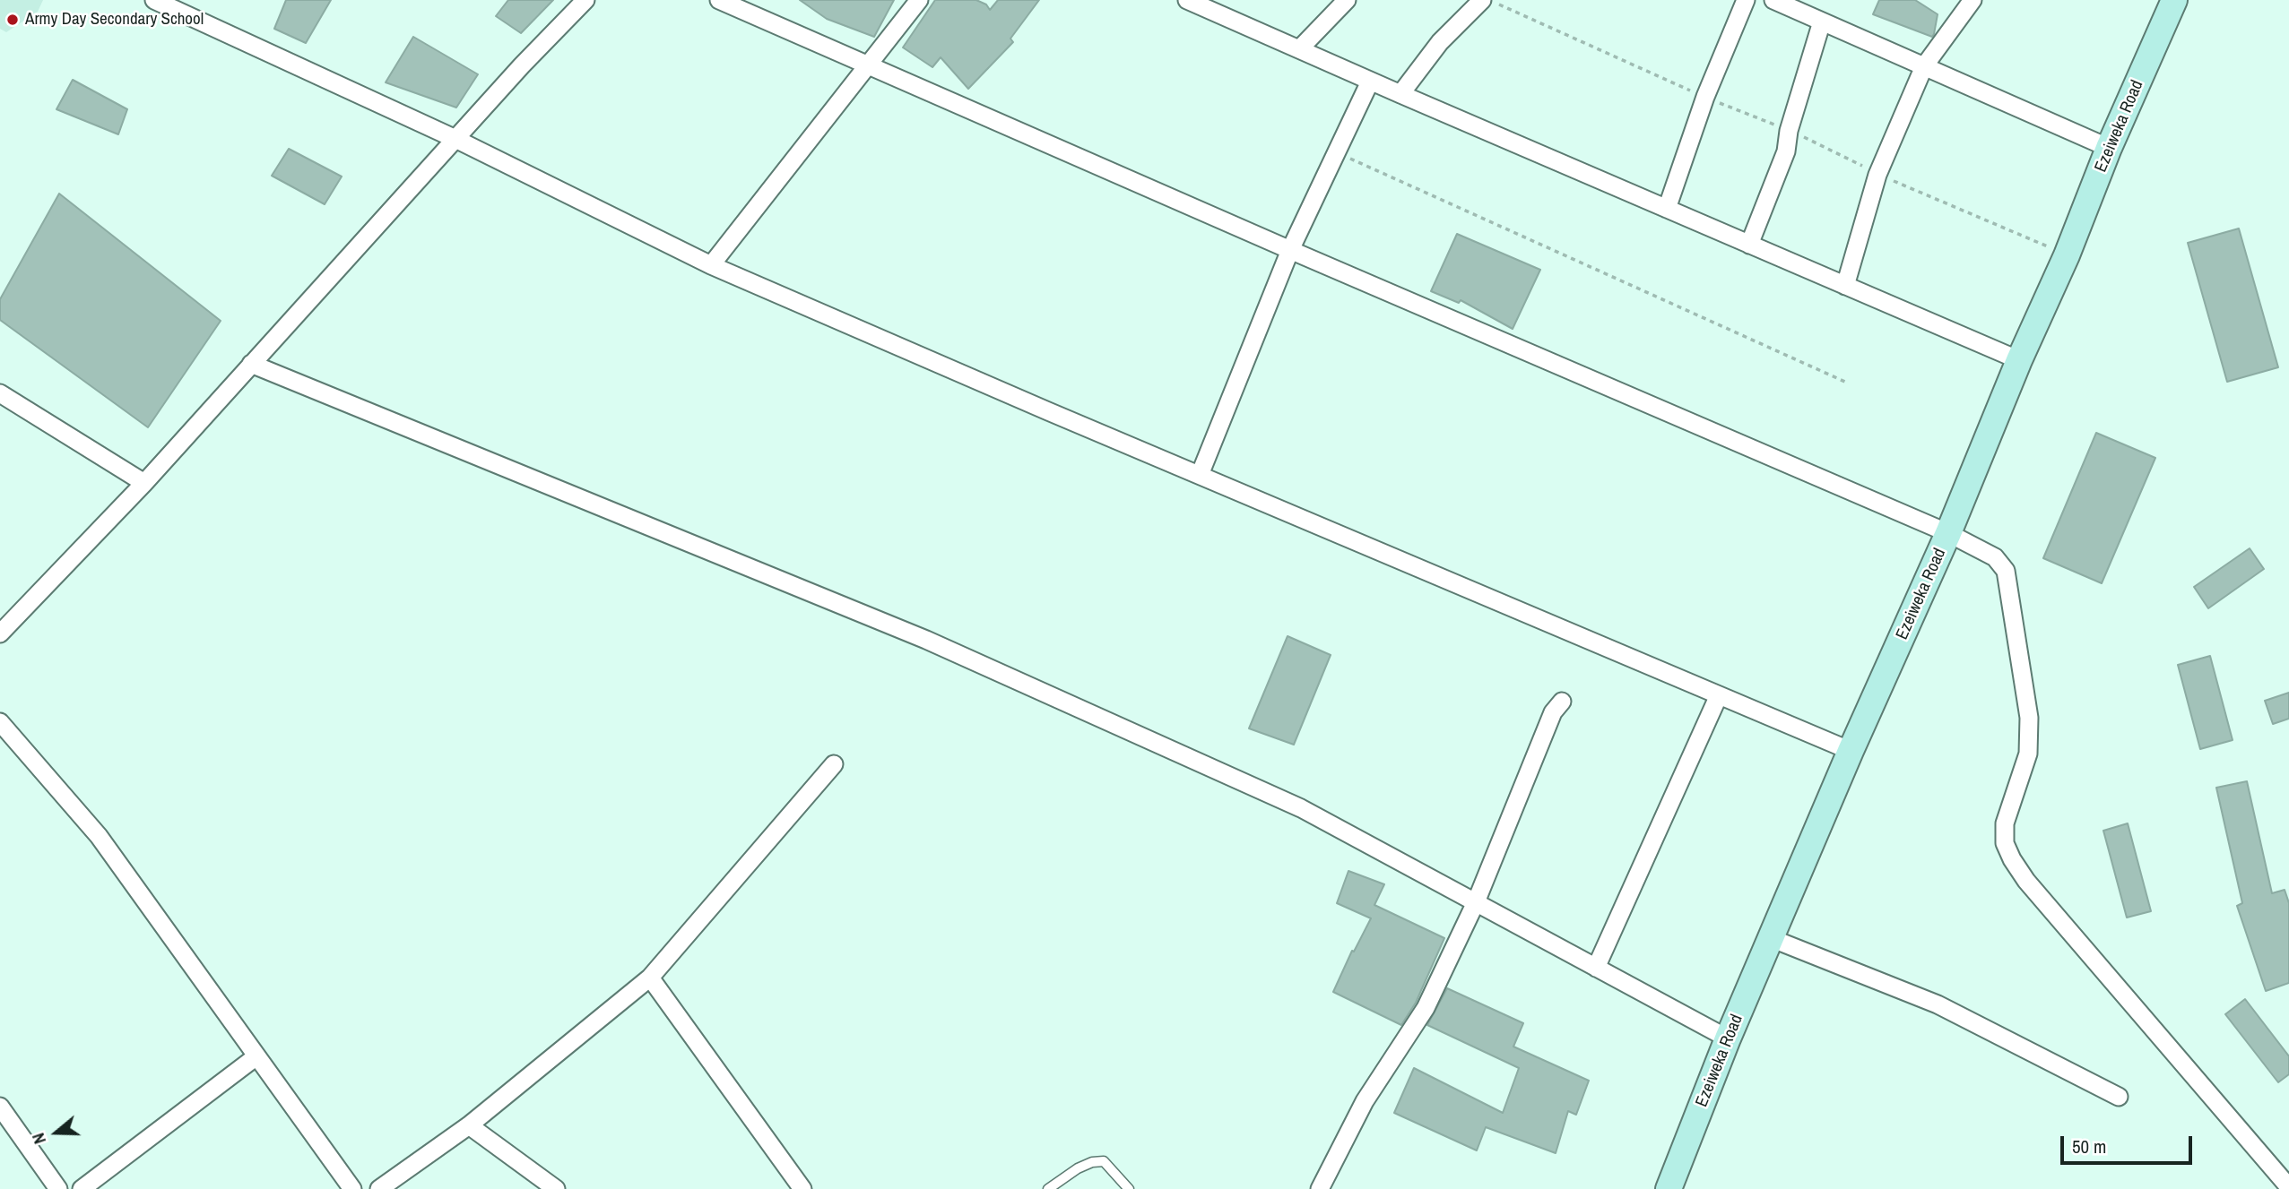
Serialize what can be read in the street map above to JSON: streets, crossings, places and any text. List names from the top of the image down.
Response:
{
  "streets": {
    "main road": ["Ezeiweka Road"]
  },
  "places": ["Army Day Secondary School"],
  "scale_bar": "50 m",
  "north": "left"
}
